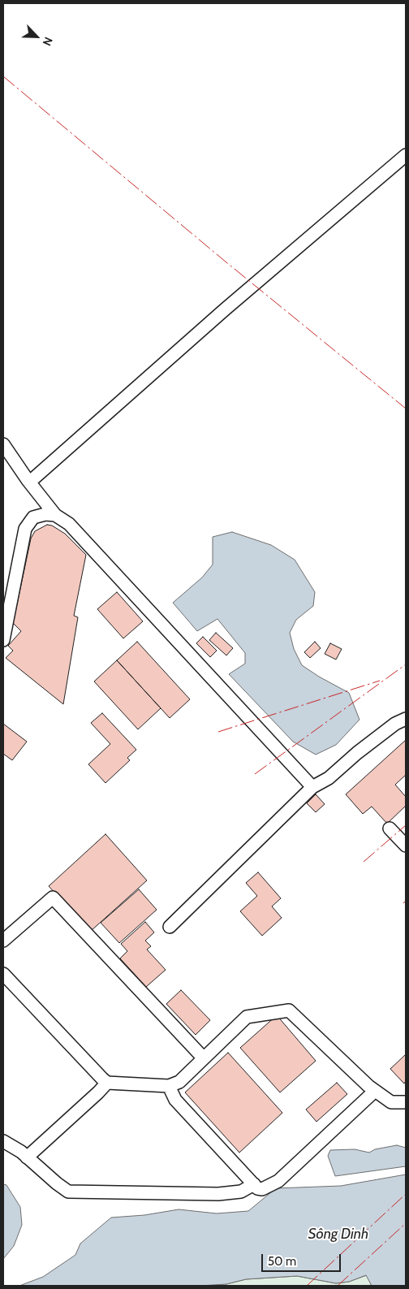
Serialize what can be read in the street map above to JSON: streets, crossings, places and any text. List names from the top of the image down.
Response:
{
  "water": ["Sông Dinh"],
  "scale_bar": "50 m",
  "north": "bottom right"
}
